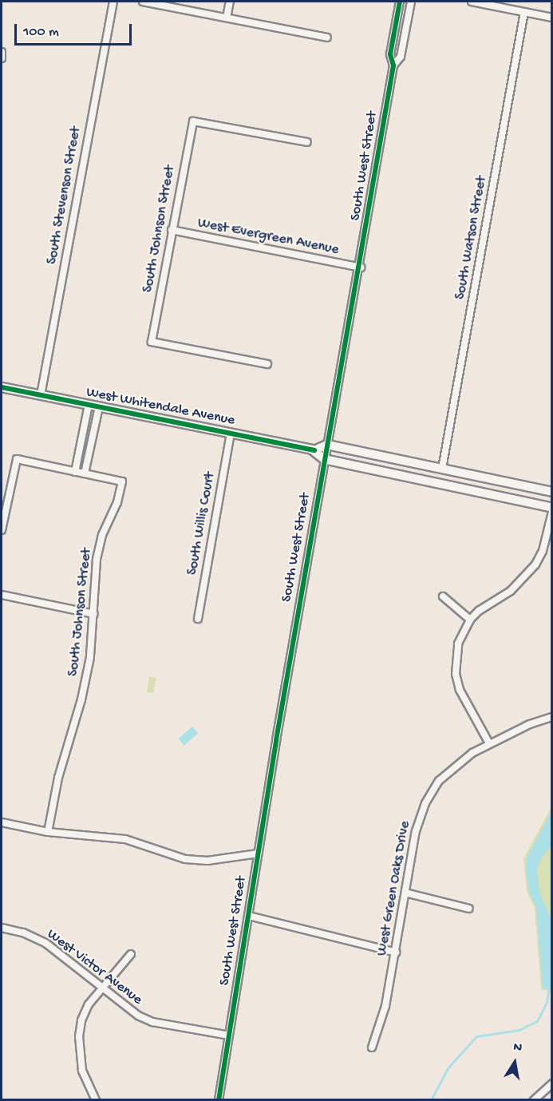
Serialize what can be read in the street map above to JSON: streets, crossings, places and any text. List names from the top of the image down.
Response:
{
  "streets": {
    "street": [
      "South West Street",
      "South Stevenson Street",
      "South Johnson Street",
      "West Evergreen Avenue",
      "South Watson Street",
      "West Whitendale Avenue",
      "South Willis Court",
      "West Green Oaks Drive",
      "West Victor Avenue"
    ]
  },
  "crossings": [
    ["South West Street", "West Evergreen Avenue"],
    ["South West Street", "West Victor Avenue"],
    ["South Stevenson Street", "West Whitendale Avenue"],
    ["South Johnson Street", "West Evergreen Avenue"],
    ["West Whitendale Avenue", "South Willis Court"]
  ],
  "scale_bar": "100 m",
  "north": "top"
}
